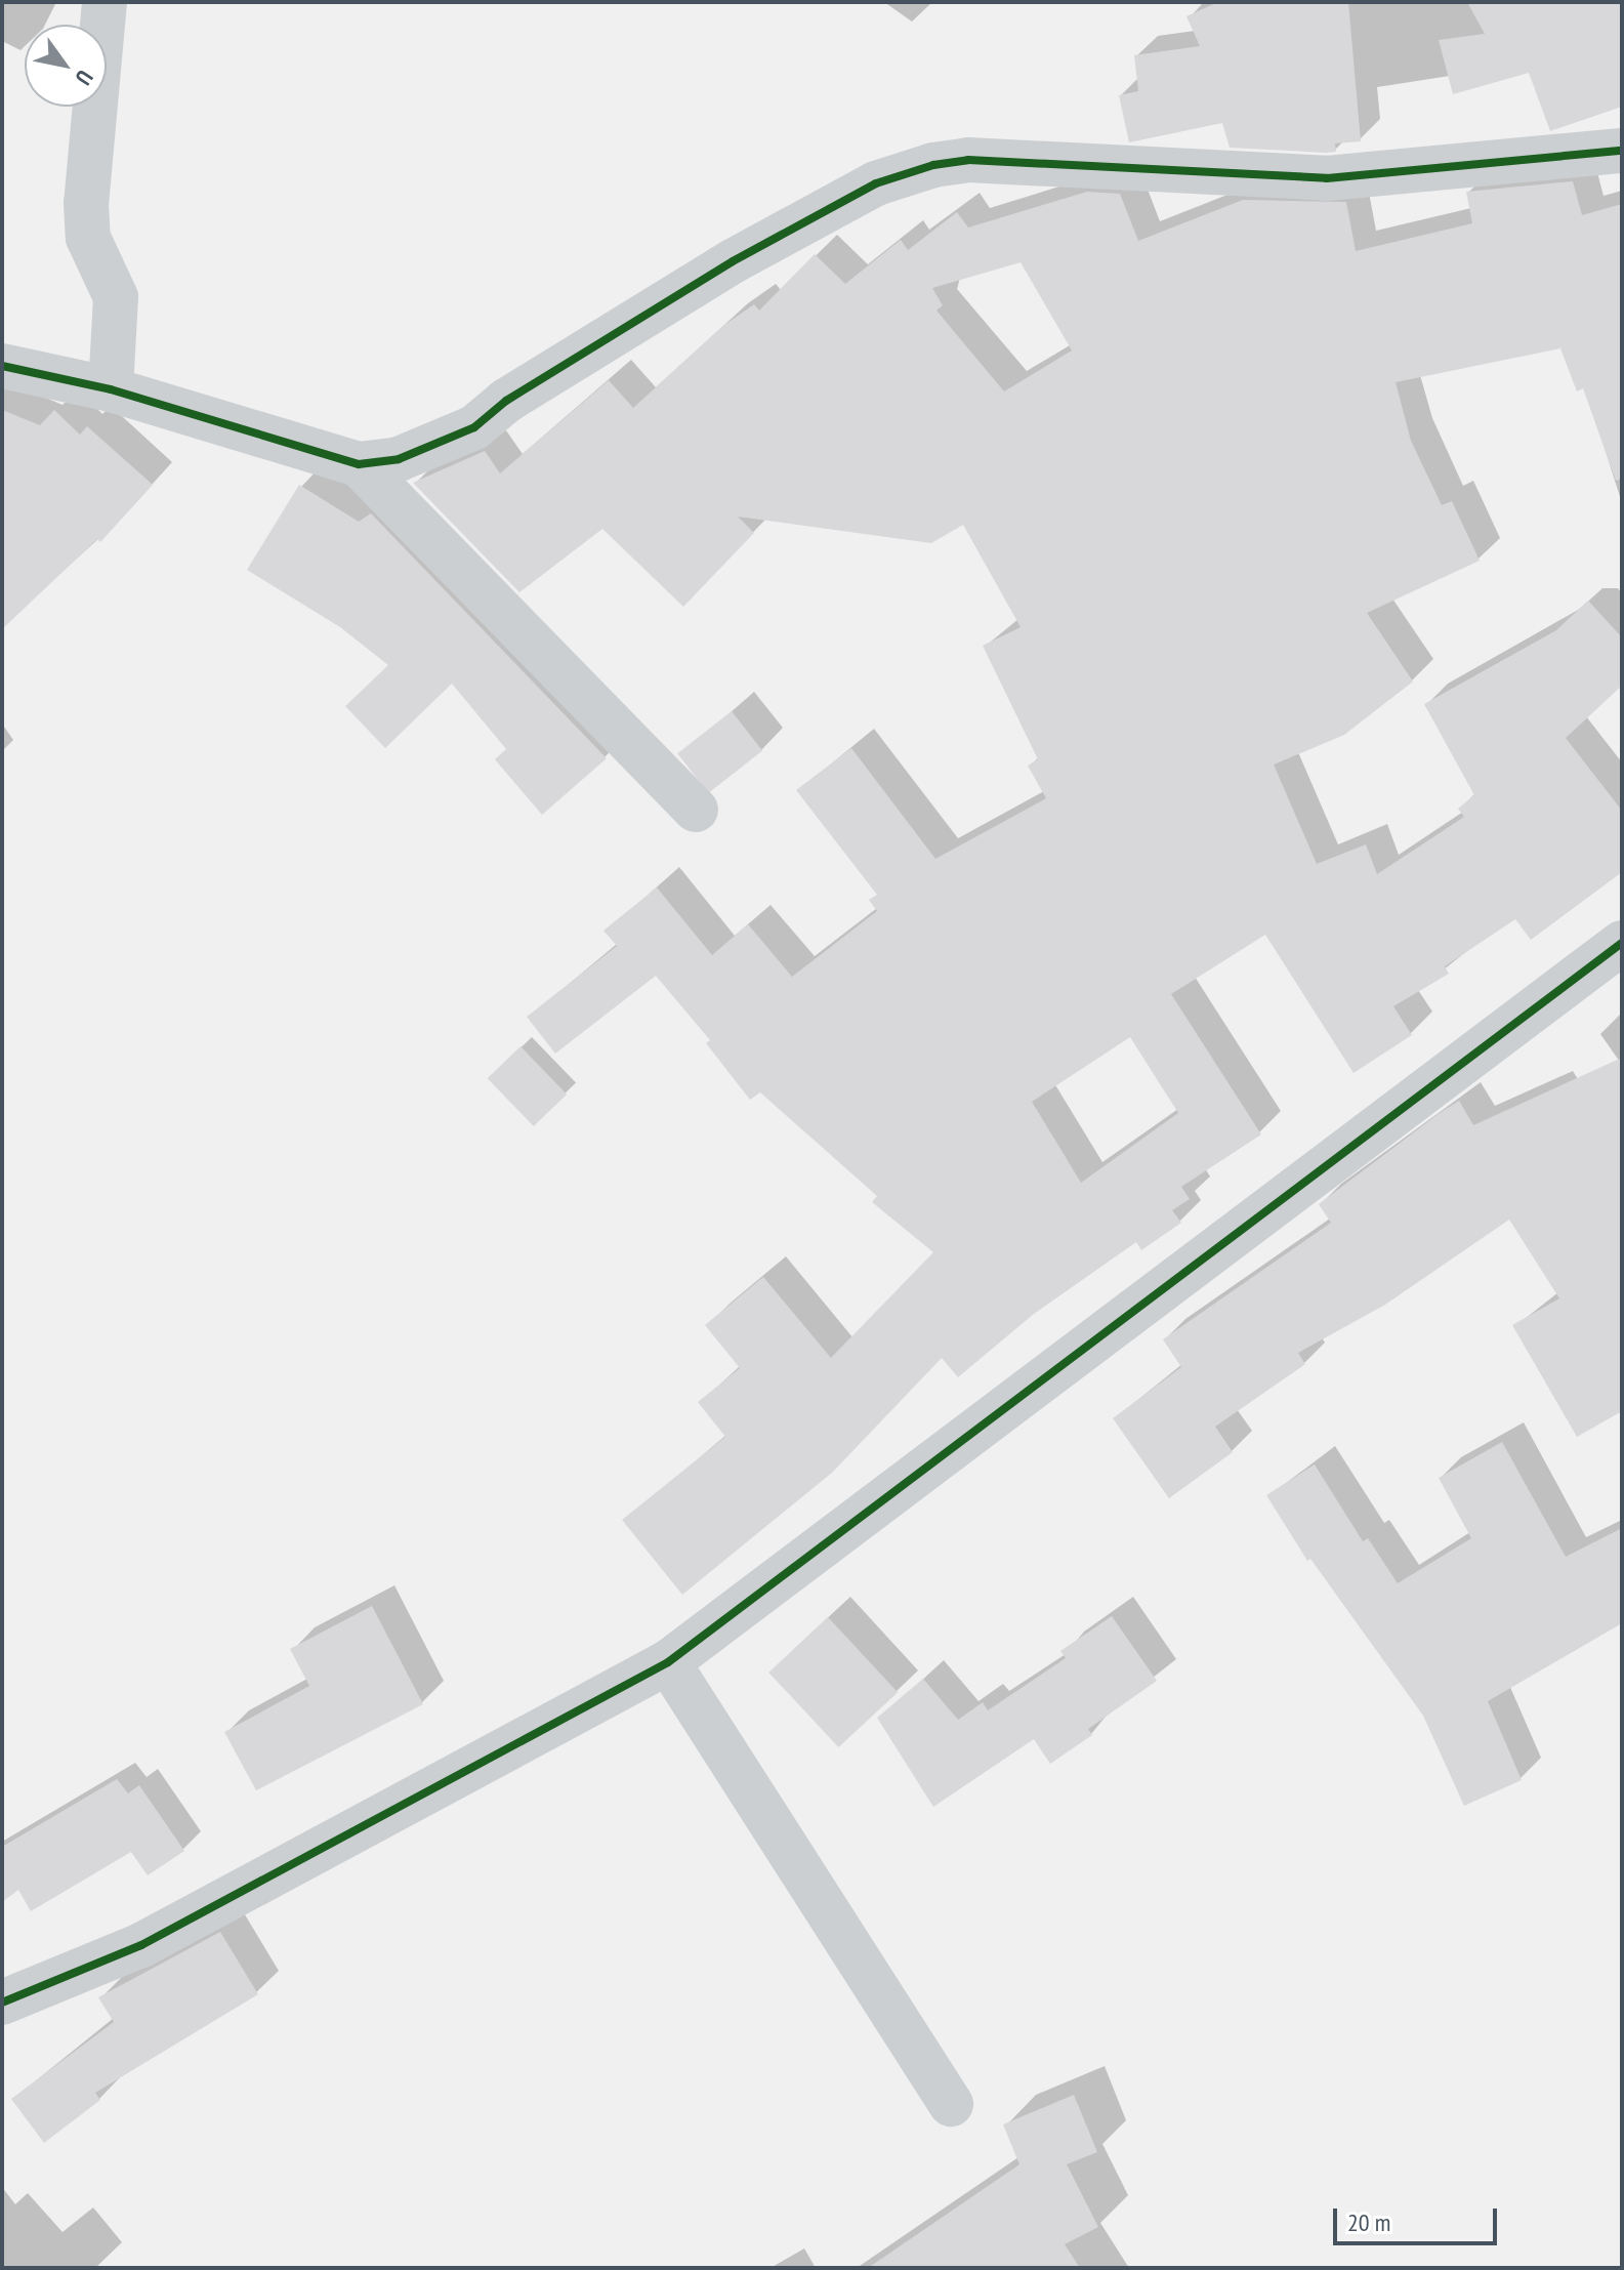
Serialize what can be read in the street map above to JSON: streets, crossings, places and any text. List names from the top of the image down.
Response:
{
  "scale_bar": "20 m",
  "north": "bottom right"
}
